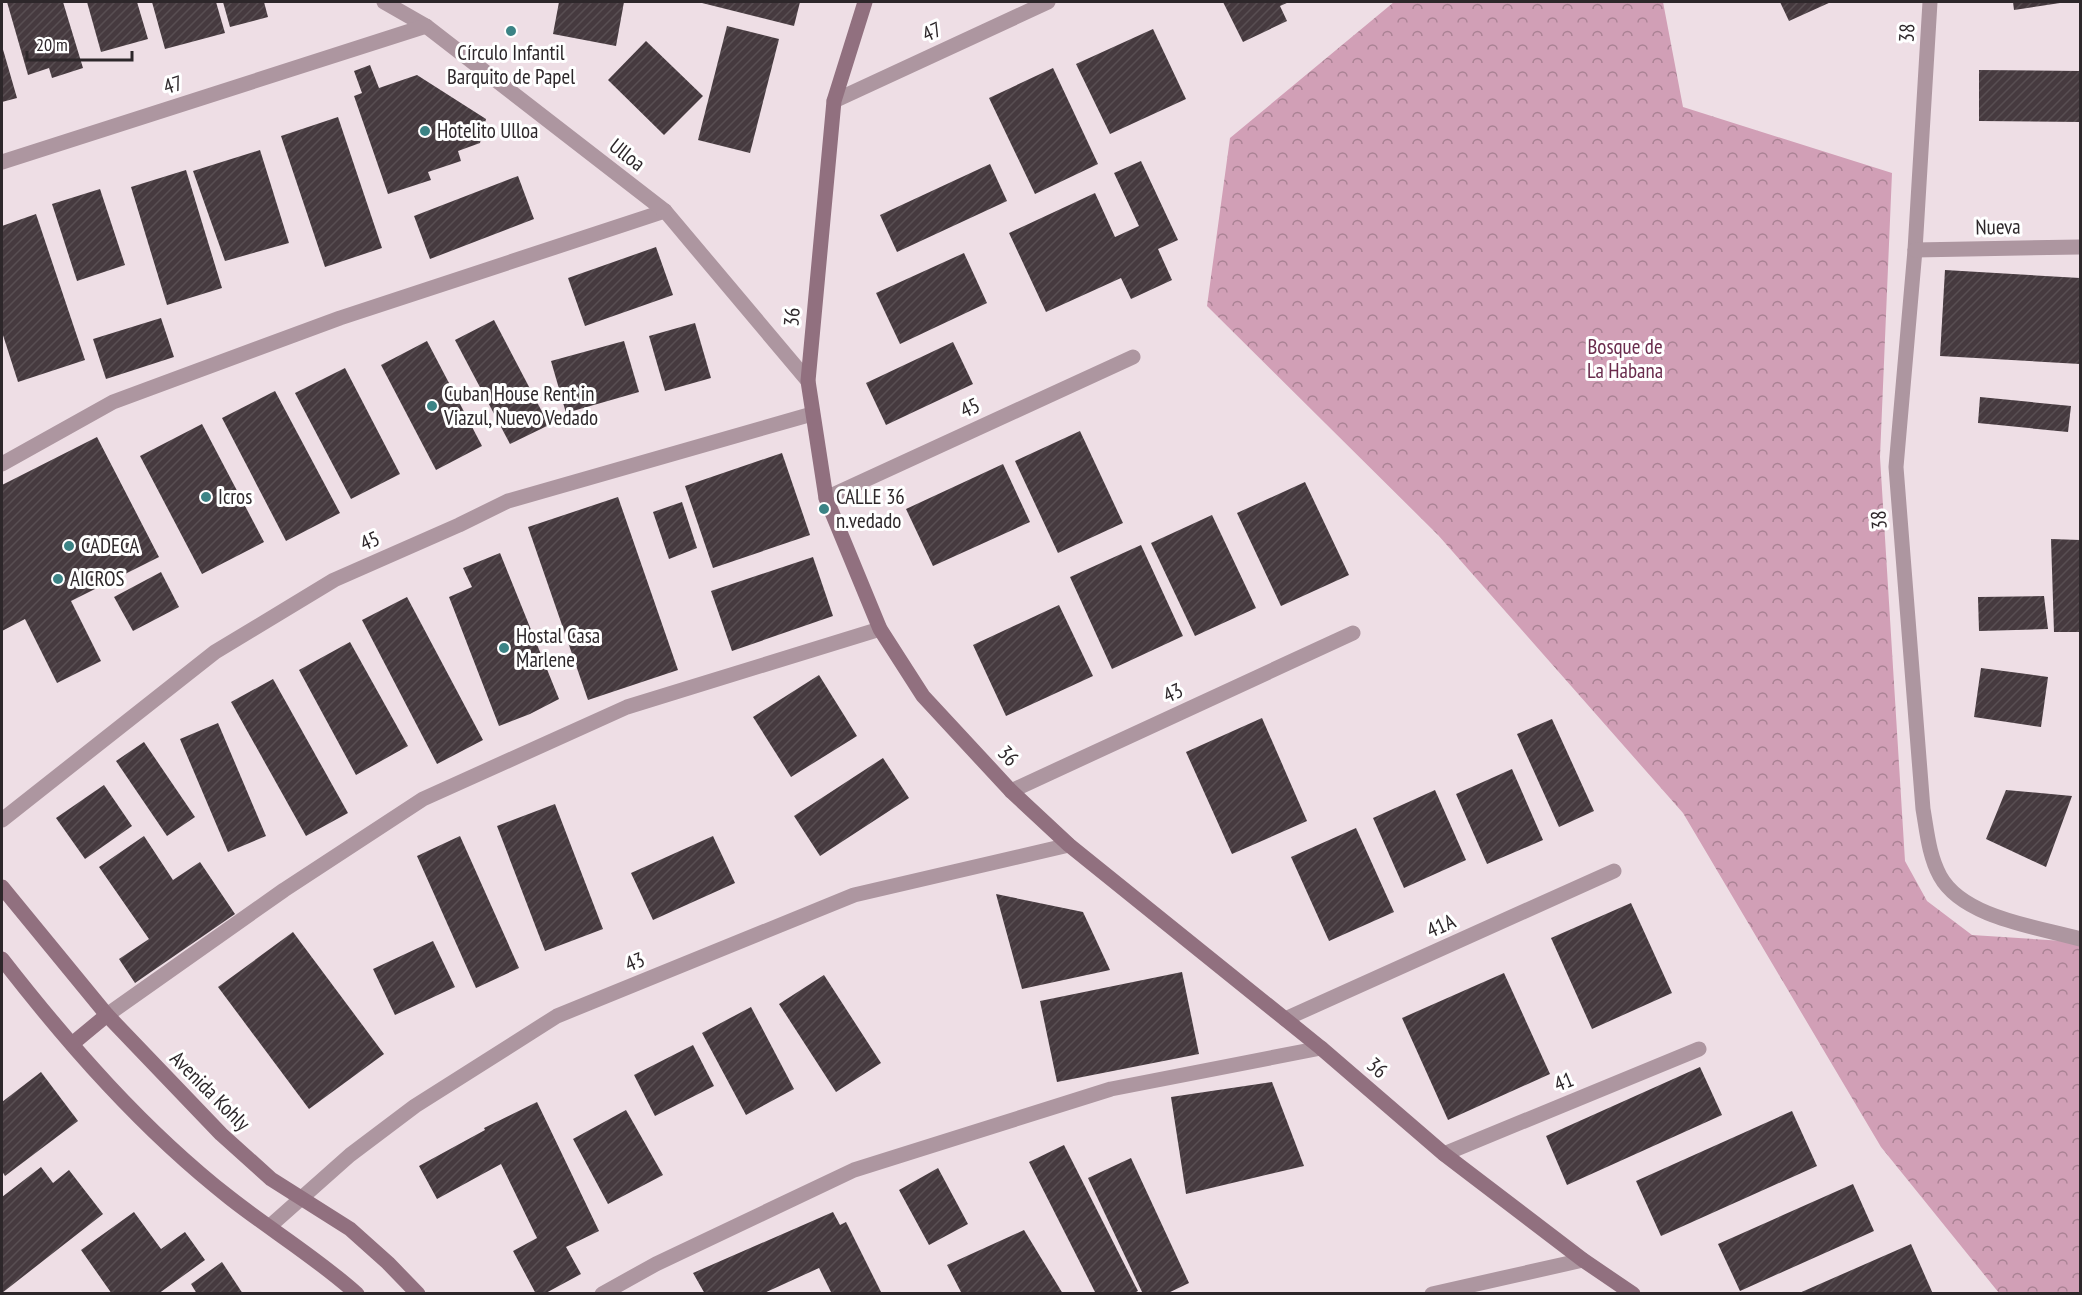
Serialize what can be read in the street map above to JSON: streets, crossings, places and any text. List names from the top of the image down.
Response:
{
  "streets": {
    "street": [
      "47",
      "38",
      "Ulloa",
      "Nueva",
      "36",
      "45",
      "43",
      "41A",
      "41",
      "Avenida Kohly"
    ]
  },
  "crossings": [
    ["47", "Ulloa"],
    ["47", "36"],
    ["38", "Nueva"],
    ["Ulloa", "36"],
    ["36", "45"],
    ["36", "43"],
    ["36", "41A"],
    ["36", "41"],
    ["43", "Avenida Kohly"]
  ],
  "parks": ["Bosque de La Habana"],
  "places": [
    "Círculo Infantil Barquito de Papel",
    "Hotelito Ulloa",
    "Cuban House Rent in Viazul, Nuevo Vedado",
    "Icros",
    "CALLE 36 n.vedado",
    "CADECA",
    "AICROS",
    "Hostal Casa Marlene"
  ],
  "scale_bar": "20 m"
}
